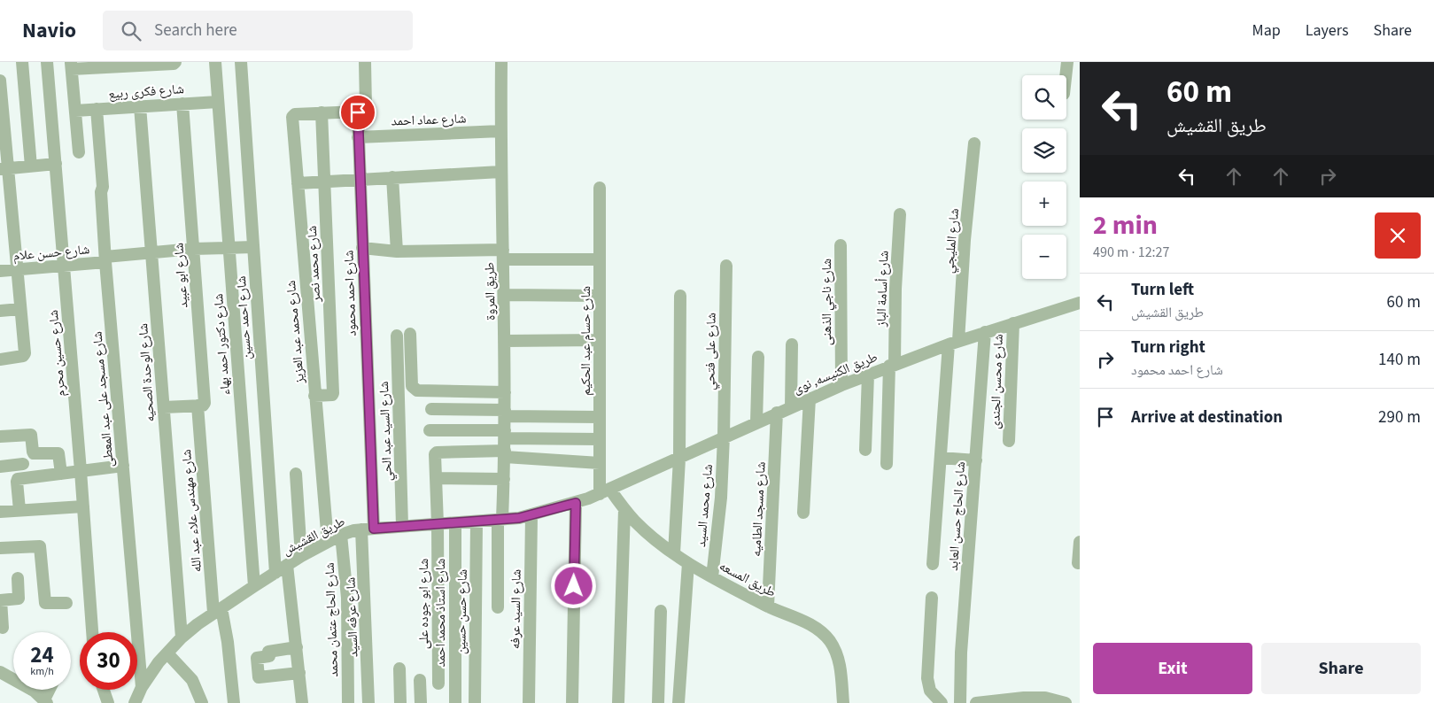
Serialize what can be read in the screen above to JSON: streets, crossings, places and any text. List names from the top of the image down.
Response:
{
  "streets": {
    "street": [
      "شارع فكرى ربيع",
      "شارع عماد احمد",
      "شارع المليجي",
      "شارع حسن علام",
      "شارع محمد نصر",
      "شارع ابو عبيد",
      "شارع أسامة الباز",
      "طريق المروة",
      "شارع احمد محمود",
      "شارع ناجي الذهنى",
      "شارع احمد حسين",
      "شارع محمد عبد العزيز",
      "شارع حسام عبد الحكيم",
      "شارع دكتور احمد بهاء",
      "شارع على فتحي",
      "شارع حسين محرم",
      "شارع الوحدة الصحيه",
      "طريق الكنيسه, نوى",
      "شارع محسن الجندى",
      "شارع مسجد على عبد المعطى",
      "شارع السيد عبد الحي",
      "شارع محمد السيد",
      "شارع مسجد الطاميه",
      "شارع مهندس علاء عبد الله",
      "شارع الحاج حسن العابد",
      "طريق القشيش",
      "طريق المسعه",
      "شارع ابو جوده على",
      "شارع السيد عرفه",
      "شارع حسن حسين",
      "شارع استاذ محمد احمد",
      "شارع عرفه السيد",
      "شارع الحاج عتمان محمد"
    ]
  },
  "crossings": [
    ["شارع فكرى ربيع", "شارع ابو عبيد"],
    ["شارع فكرى ربيع", "شارع دكتور احمد بهاء"],
    ["شارع فكرى ربيع", "شارع الوحدة الصحيه"],
    ["شارع فكرى ربيع", "شارع مسجد على عبد المعطى"],
    ["شارع عماد احمد", "طريق المروة"],
    ["شارع عماد احمد", "شارع احمد محمود"],
    ["شارع المليجي", "طريق الكنيسه, نوى"],
    ["شارع حسن علام", "شارع ابو عبيد"],
    ["شارع حسن علام", "شارع احمد حسين"],
    ["شارع حسن علام", "شارع دكتور احمد بهاء"],
    ["شارع حسن علام", "شارع حسين محرم"],
    ["شارع حسن علام", "شارع الوحدة الصحيه"],
    ["شارع حسن علام", "شارع مسجد على عبد المعطى"],
    ["شارع محمد نصر", "شارع محمد عبد العزيز"],
    ["شارع ابو عبيد", "شارع مهندس علاء عبد الله"],
    ["شارع أسامة الباز", "طريق الكنيسه, نوى"],
    ["طريق المروة", "طريق القشيش"],
    ["طريق المروة", "شارع ابو جوده على"],
    ["شارع احمد محمود", "طريق القشيش"],
    ["شارع احمد محمود", "شارع عرفه السيد"],
    ["شارع ناجي الذهنى", "طريق الكنيسه, نوى"],
    ["شارع احمد حسين", "طريق القشيش"],
    ["شارع محمد عبد العزيز", "طريق القشيش"],
    ["شارع حسام عبد الحكيم", "طريق الكنيسه, نوى"],
    ["شارع حسام عبد الحكيم", "طريق القشيش"],
    ["شارع حسام عبد الحكيم", "طريق المسعه"],
    ["شارع دكتور احمد بهاء", "طريق القشيش"],
    ["شارع على فتحي", "طريق الكنيسه, نوى"],
    ["شارع على فتحي", "شارع محمد السيد"],
    ["شارع الوحدة الصحيه", "طريق القشيش"],
    ["طريق الكنيسه, نوى", "شارع محسن الجندى"],
    ["طريق الكنيسه, نوى", "شارع محمد السيد"],
    ["طريق الكنيسه, نوى", "شارع مسجد الطاميه"],
    ["طريق الكنيسه, نوى", "شارع الحاج حسن العابد"],
    ["طريق الكنيسه, نوى", "طريق القشيش"],
    ["طريق الكنيسه, نوى", "طريق المسعه"],
    ["شارع مسجد على عبد المعطى", "طريق القشيش"],
    ["شارع السيد عبد الحي", "طريق القشيش"],
    ["شارع محمد السيد", "طريق المسعه"],
    ["شارع مسجد الطاميه", "طريق المسعه"],
    ["شارع مهندس علاء عبد الله", "طريق القشيش"],
    ["طريق القشيش", "طريق المسعه"],
    ["طريق القشيش", "شارع ابو جوده على"],
    ["طريق القشيش", "شارع السيد عرفه"],
    ["طريق القشيش", "شارع حسن حسين"],
    ["طريق القشيش", "شارع استاذ محمد احمد"],
    ["طريق القشيش", "شارع عرفه السيد"],
    ["طريق القشيش", "شارع الحاج عتمان محمد"]
  ],
  "page": {
    "header": "Navio",
    "search": "Search here",
    "nav": ["Map", "Layers", "Share"],
    "turn": ["60 m", "طريق القشيش"],
    "map_buttons": ["+", "−"],
    "heading": ["2 min", "490 m · 12:27"],
    "list": [
      {
        "name": "Turn left",
        "note": "طريق القشيش",
        "value": "60 m"
      },
      {
        "name": "Turn right",
        "note": "شارع احمد محمود",
        "value": "140 m"
      },
      {
        "name": "Arrive at destination",
        "value": "290 m"
      }
    ],
    "speed": "24 km/h",
    "limit": "30",
    "buttons": ["Exit", "Share"]
  }
}
